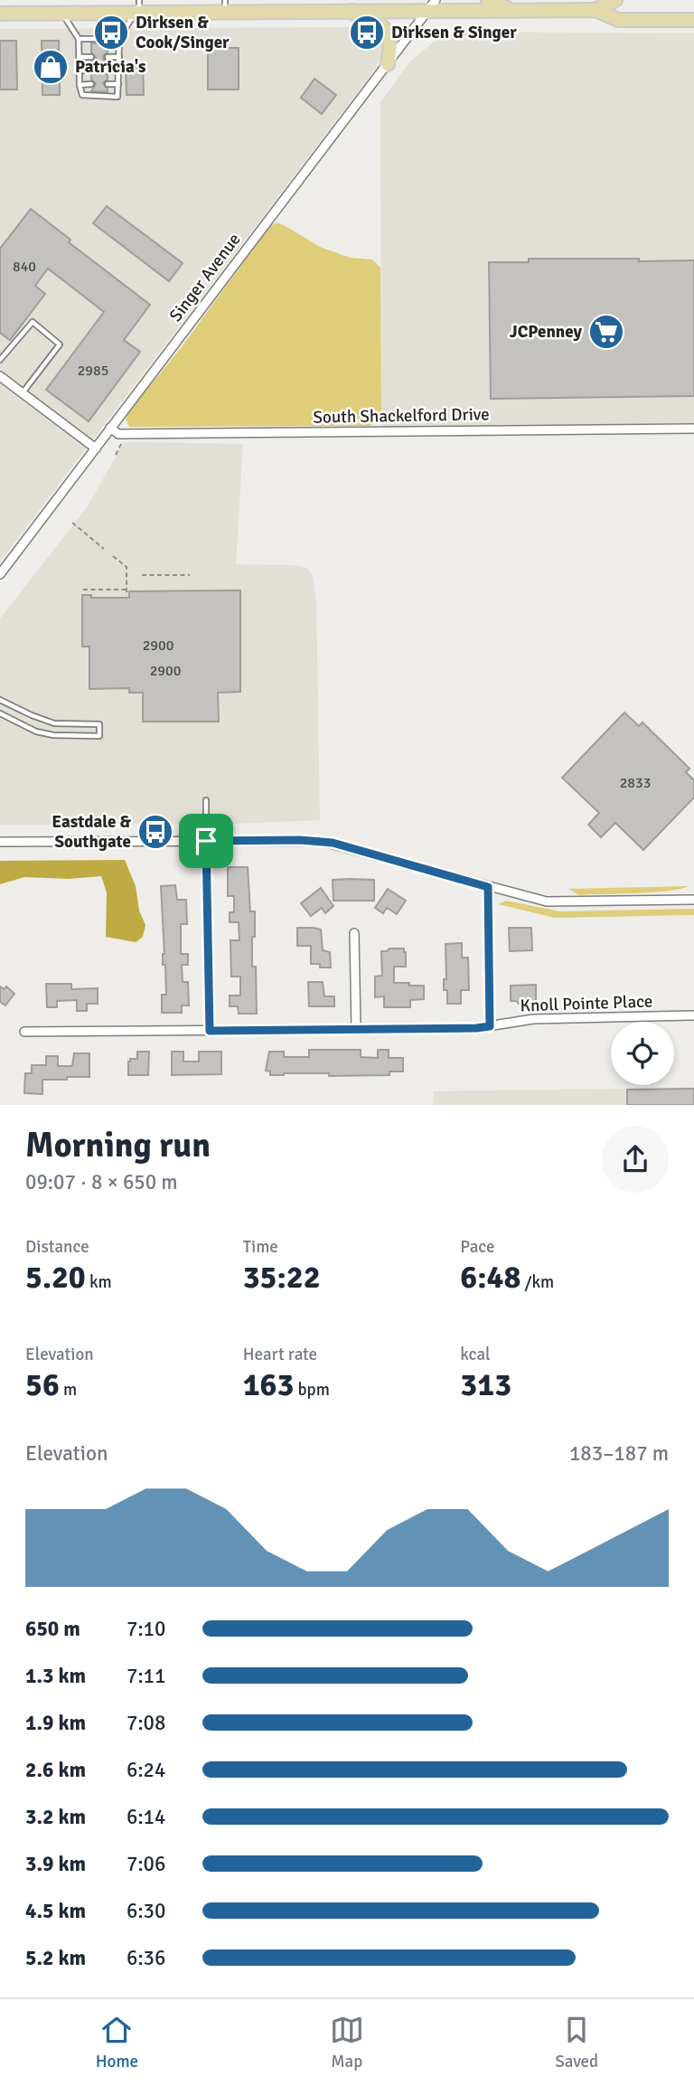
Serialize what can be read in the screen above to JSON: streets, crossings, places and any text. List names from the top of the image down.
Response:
{
  "streets": {
    "street": ["Singer Avenue", "South Shackelford Drive", "Knoll Pointe Place"]
  },
  "crossings": [
    ["Singer Avenue", "South Shackelford Drive"]
  ],
  "places": {
    "bus stop": ["Dirksen & Cook/Singer", "Dirksen & Singer", "Eastdale & Southgate"],
    "shop": ["Patricia's"],
    "supermarket": ["JCPenney"]
  },
  "house_numbers": [
    "840",
    "2985",
    "2900",
    "2900",
    "2833"
  ],
  "page": {
    "heading": ["Morning run", "09:07 · 8 × 650 m"],
    "stats": [
      ["Distance", "5.20 km"],
      ["Time", "35:22"],
      ["Pace", "6:48 /km"],
      ["Elevation", "56 m"],
      ["Heart rate", "163 bpm"],
      ["kcal", "313"]
    ],
    "chart": ["Elevation", "183–187 m"],
    "list": [
      {
        "name": "650 m",
        "note": "7:10"
      },
      {
        "name": "1.3 km",
        "note": "7:11"
      },
      {
        "name": "1.9 km",
        "note": "7:08"
      },
      {
        "name": "2.6 km",
        "note": "6:24"
      },
      {
        "name": "3.2 km",
        "note": "6:14"
      },
      {
        "name": "3.9 km",
        "note": "7:06"
      },
      {
        "name": "4.5 km",
        "note": "6:30"
      },
      {
        "name": "5.2 km",
        "note": "6:36"
      }
    ],
    "tabs": ["Home", "Map", "Saved"]
  }
}
